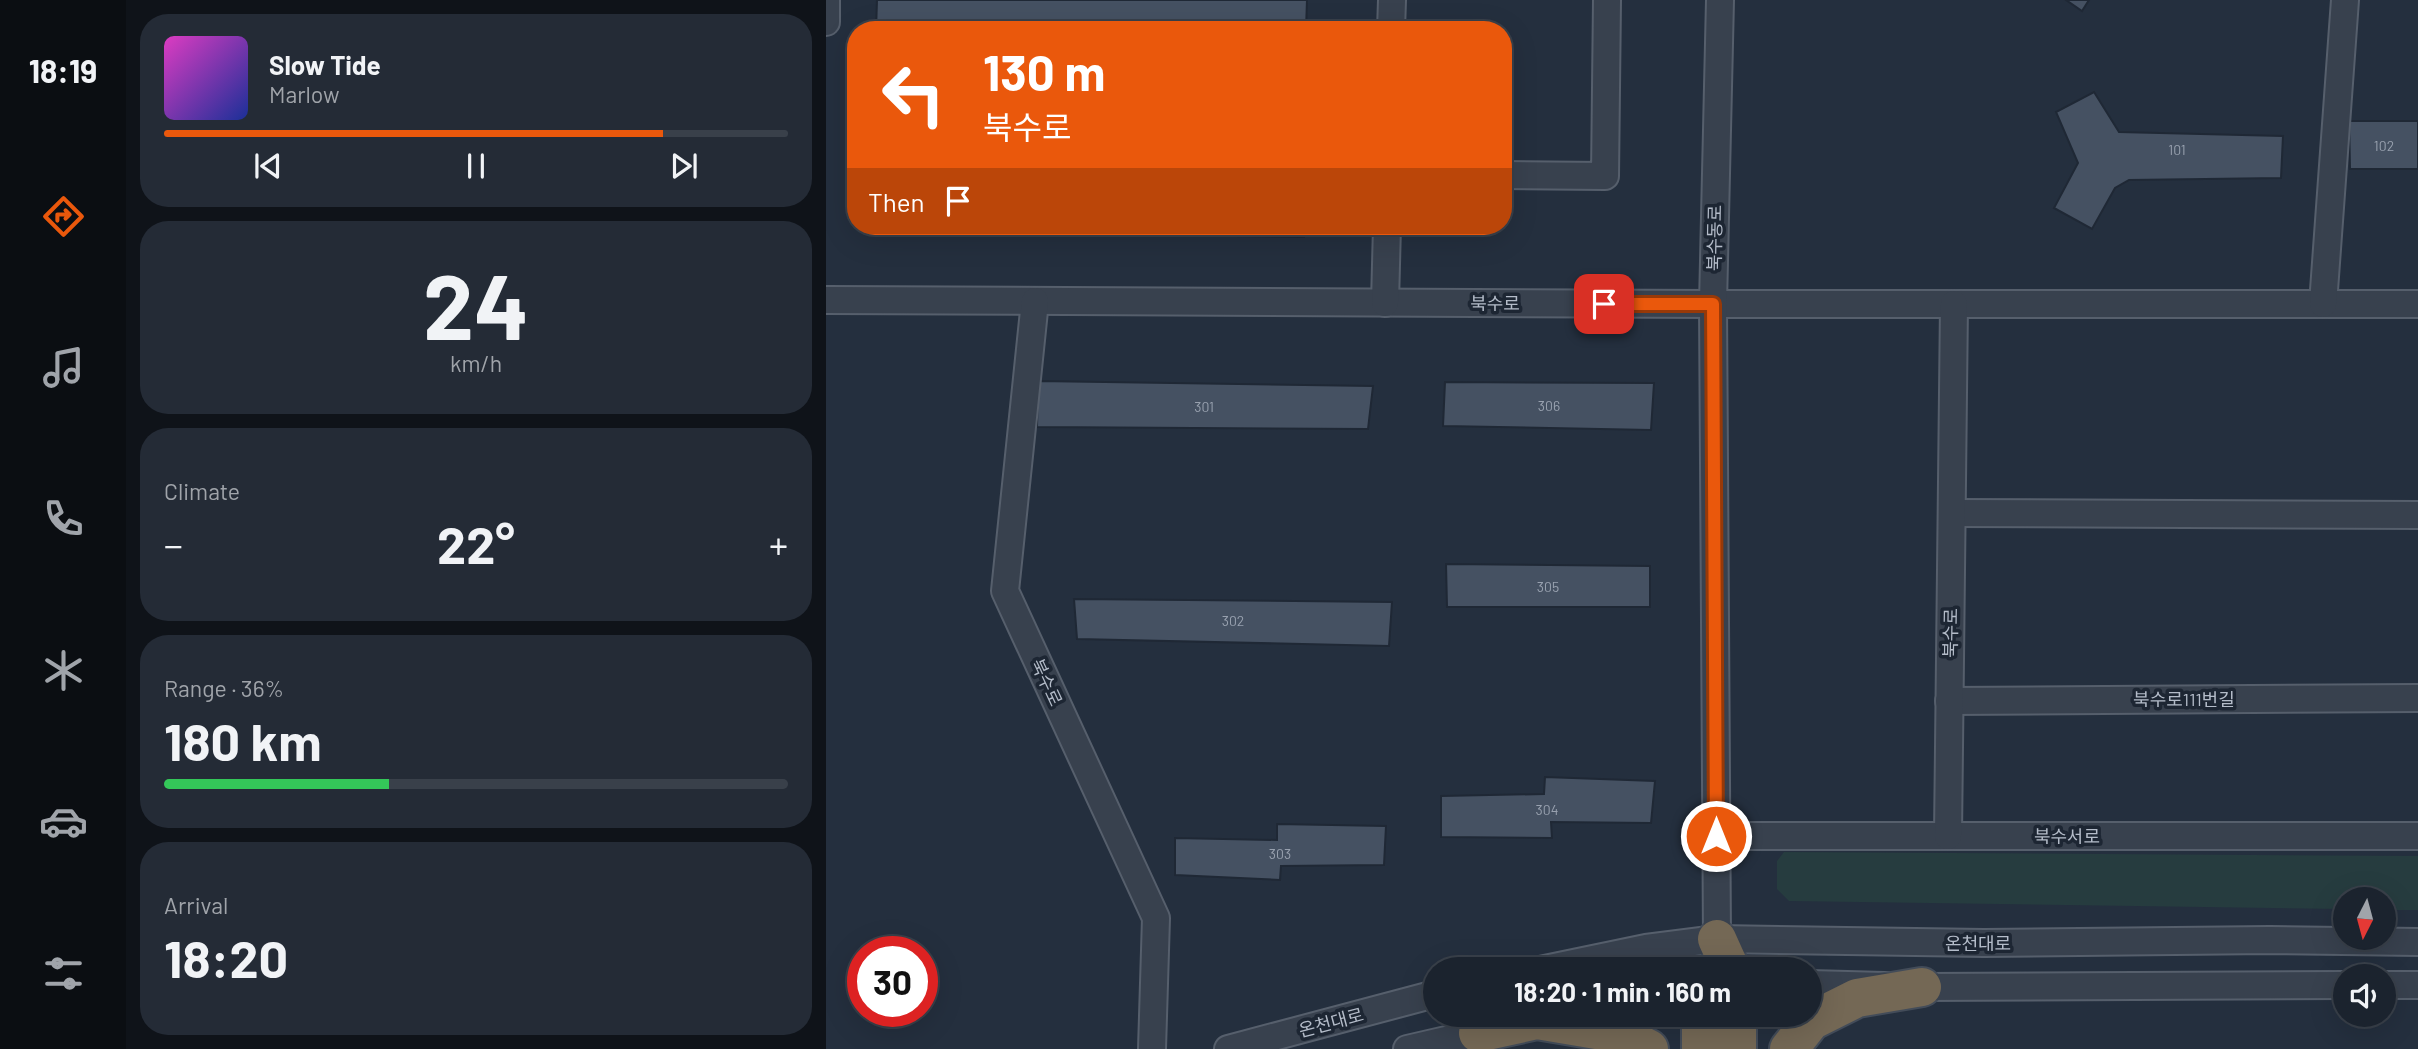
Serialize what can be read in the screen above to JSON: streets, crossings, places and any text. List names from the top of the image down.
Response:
{
  "streets": {
    "street": [
      "북수동로",
      "북수로",
      "북수로111번길",
      "북수서로",
      "온천대로"
    ]
  },
  "crossings": [
    ["북수동로", "북수로"],
    ["북수동로", "북수서로"],
    ["북수로", "북수로111번길"],
    ["북수로", "북수서로"]
  ],
  "house_numbers": [
    "102",
    "101",
    "306",
    "301",
    "305",
    "302",
    "304",
    "303"
  ],
  "north": "bottom",
  "page": {
    "tabs": "18:19",
    "turn": ["130 m", "북수로"],
    "song": ["Slow Tide", "Marlow"],
    "then": "Then",
    "tile": [
      ["24", "km/h"],
      "Climate",
      ["Range · 36%", "180 km"],
      ["Arrival", "18:20"]
    ],
    "heat": ["−", "22°", "+"],
    "limit": "30",
    "trip": "18:20 · 1 min · 160 m"
  }
}
